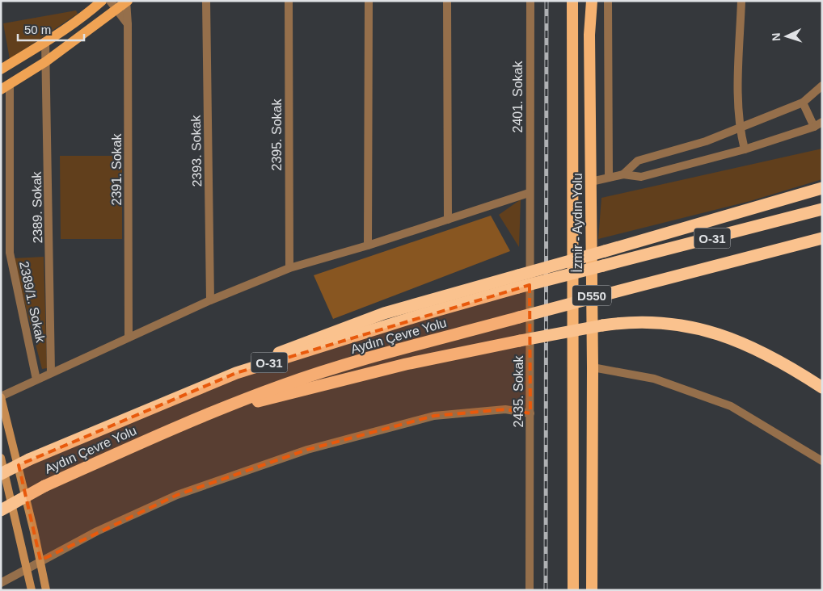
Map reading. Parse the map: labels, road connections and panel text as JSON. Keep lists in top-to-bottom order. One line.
{"streets":{"highway":["İzmir - Aydın Yolu","O-31","D550","Aydın Çevre Yolu"],"street":["2401. Sokak","2395. Sokak","2393. Sokak","2391. Sokak","2389. Sokak","2389/1. Sokak","2435. Sokak"]},"crossings":[["2401. Sokak","2435. Sokak"]],"scale_bar":"50 m","north":"left"}
